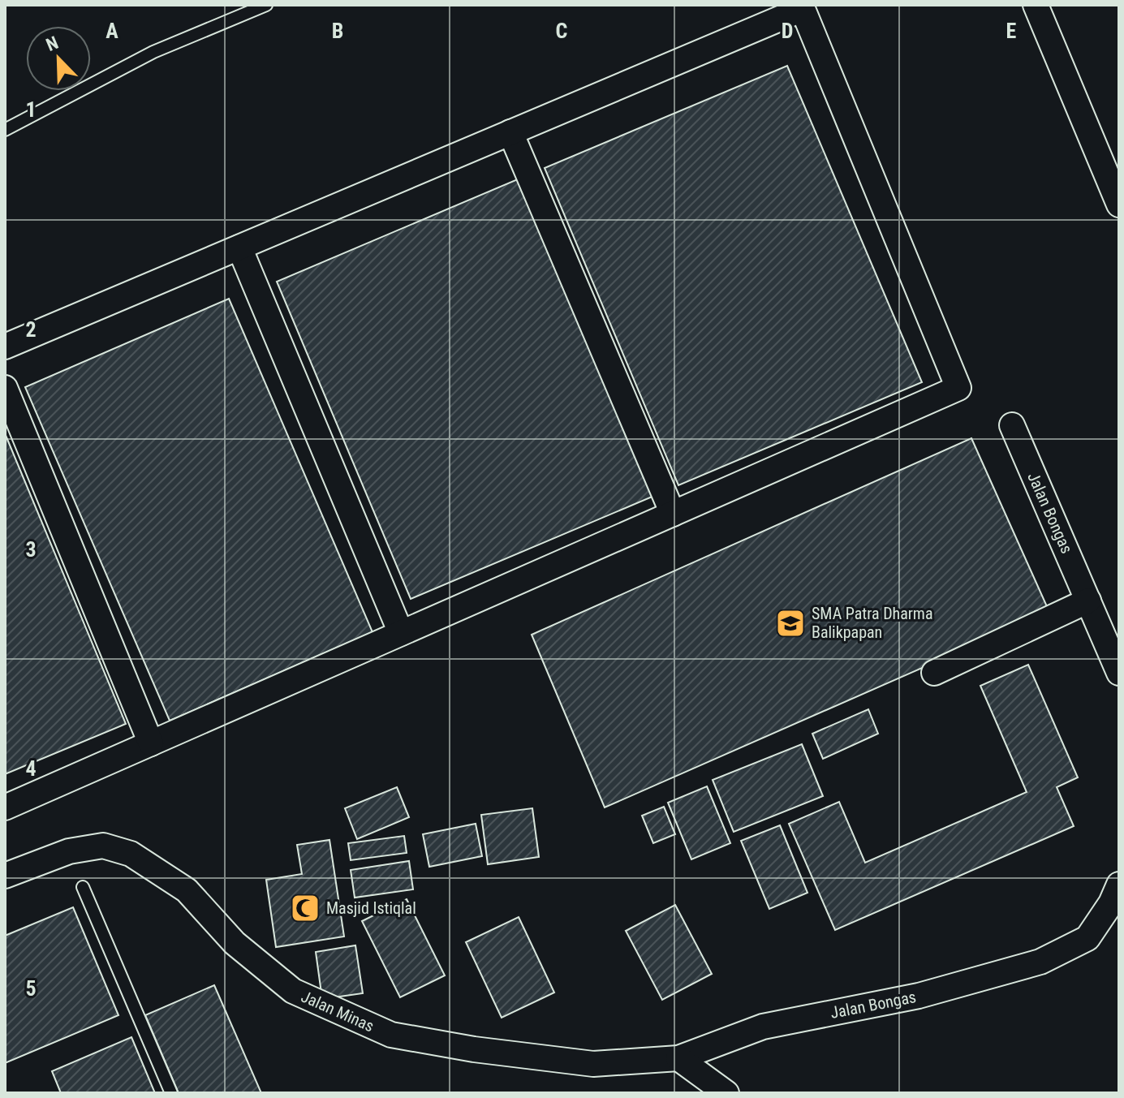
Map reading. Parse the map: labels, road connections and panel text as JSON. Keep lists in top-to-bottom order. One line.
{"streets":{"street":["Jalan Bongas","Jalan Minas"]},"crossings":[["Jalan Bongas","Jalan Minas"]],"places":{"school or university":["SMA Patra Dharma Balikpapan"],"mosque":["Masjid Istiqlal"]},"north":"top left","grid":{"columns":["A","B","C","D","E"],"rows":["1","2","3","4","5"]}}
